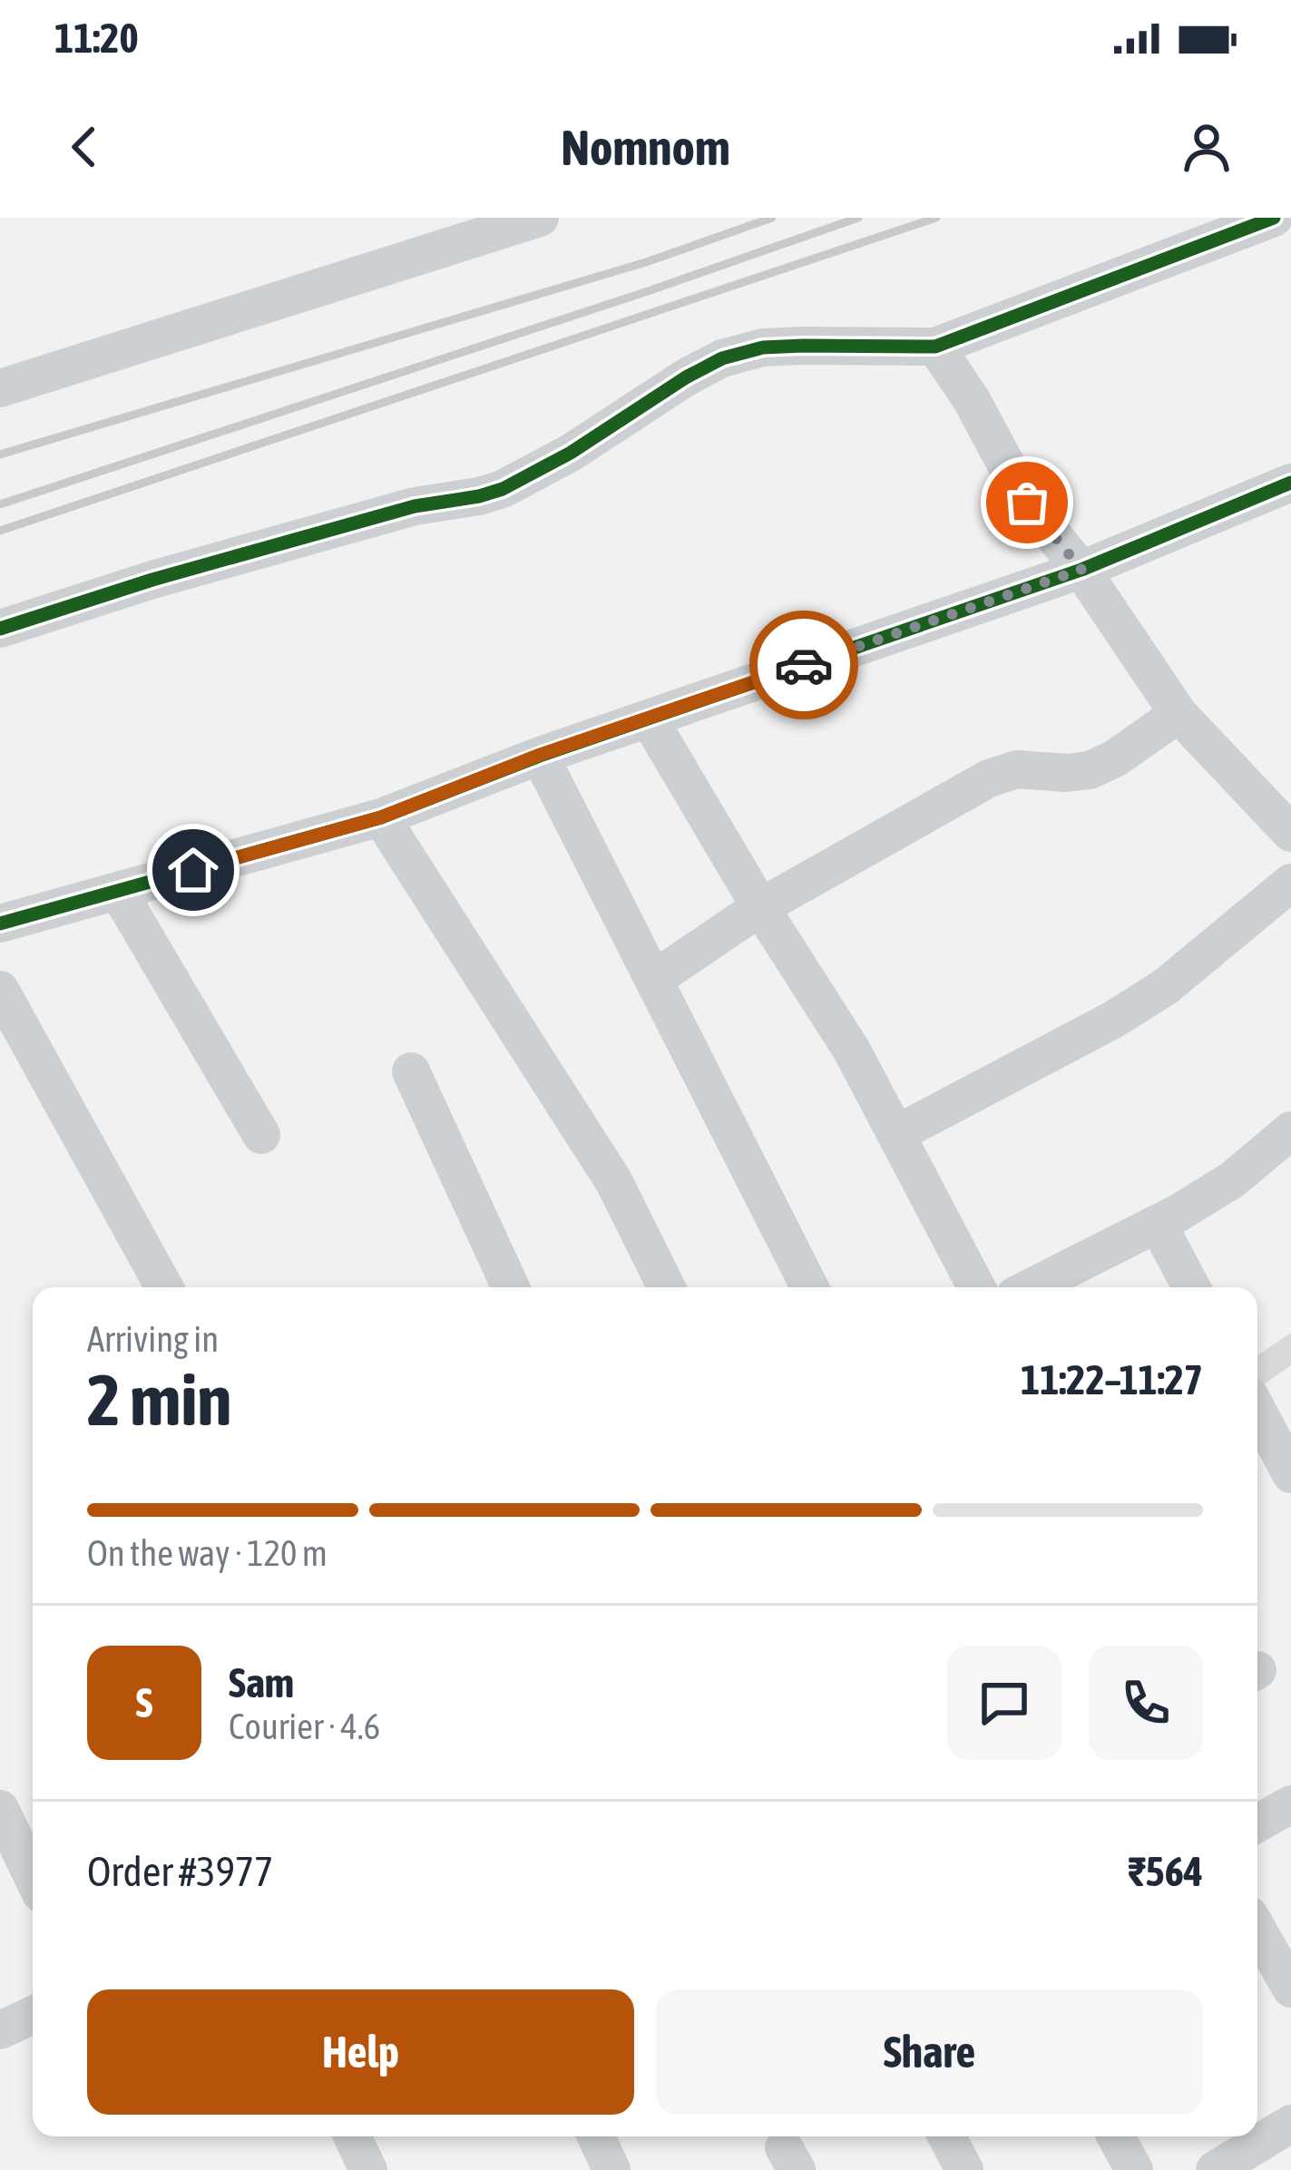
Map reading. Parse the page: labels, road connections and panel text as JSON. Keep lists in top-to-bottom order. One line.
{"page":{"status":"11:20","header":"Nomnom","heading":["2 min","Arriving in","11:22–11:27"],"panel":["Sam","Courier · 4.6","Order #3977","₹564"],"bar":"On the way · 120 m","round":"S","buttons":["Help","Share"]}}
